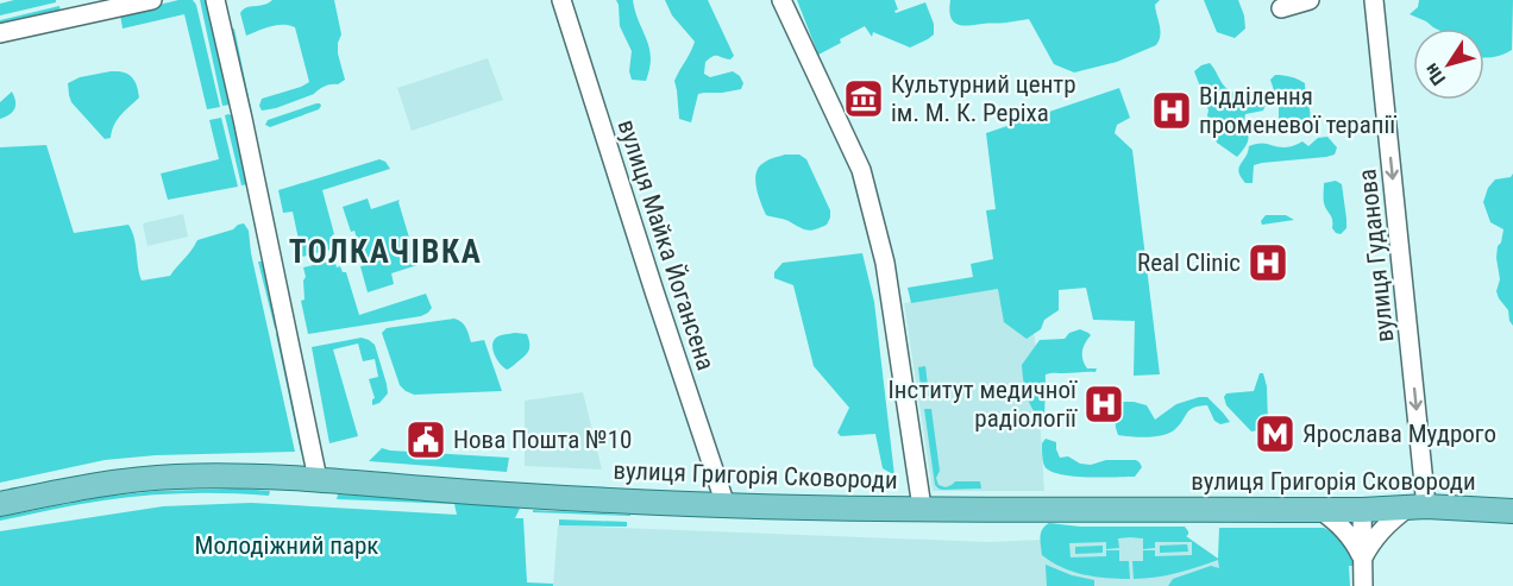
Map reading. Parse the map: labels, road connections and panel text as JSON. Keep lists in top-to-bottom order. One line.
{"streets":{"main road":["вулиця Григорія Сковороди"],"street":["вулиця Майка Йогансена","вулиця Гуданова"]},"crossings":[["вулиця Майка Йогансена","вулиця Григорія Сковороди"],["вулиця Гуданова","вулиця Григорія Сковороди"]],"one_way":["вулиця Гуданова"],"districts":["ТОЛКАЧІВКА"],"parks":["Молодіжний парк"],"places":{"museum":["Культурний центр ім. М. К. Реріха"],"hospital":["Відділення променевої терапії","Real Clinic","Інститут медичної радіології"],"metro station":["Ярослава Мудрого"],"public building":["Нова Пошта №10"]},"north":"bottom left"}
